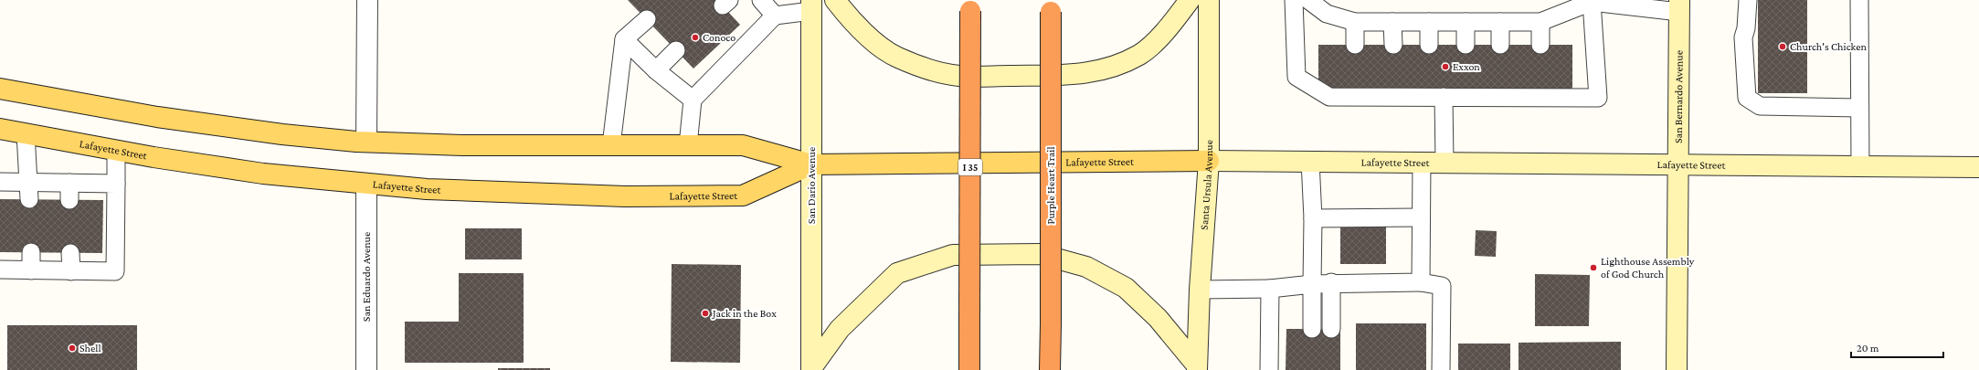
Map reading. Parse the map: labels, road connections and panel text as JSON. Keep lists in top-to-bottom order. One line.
{"streets":{"highway":["I 35","Purple Heart Trail"],"main road":["San Bernardo Avenue","Lafayette Street","San Dario Avenue","Santa Ursula Avenue"],"street":["San Eduardo Avenue"]},"crossings":[["San Bernardo Avenue","Lafayette Street"],["Lafayette Street","San Dario Avenue"],["Lafayette Street","Santa Ursula Avenue"],["Lafayette Street","San Eduardo Avenue"]],"places":["Conoco","Church's Chicken","Exxon","Lighthouse Assembly of God Church","Jack in the Box","Shell"],"scale_bar":"20 m"}
